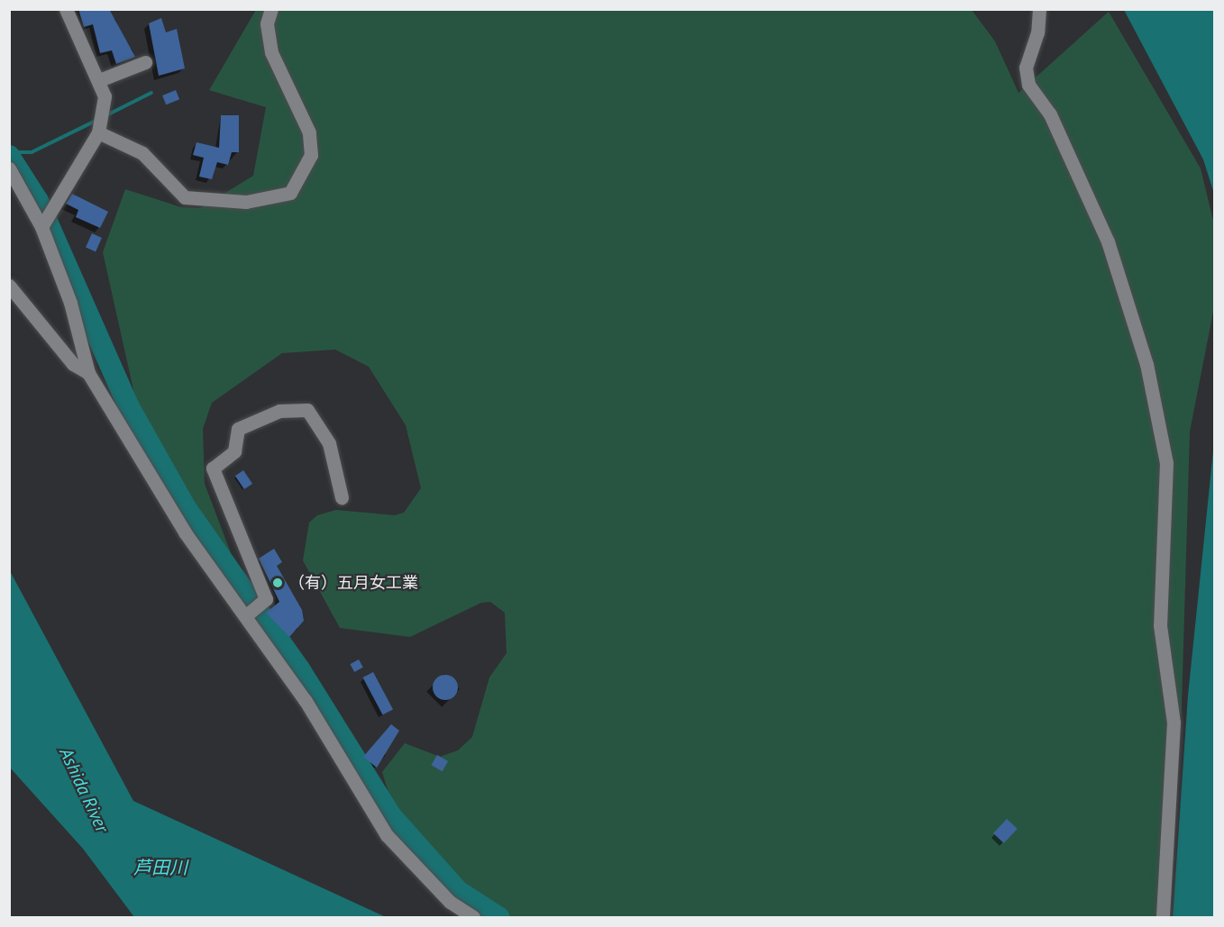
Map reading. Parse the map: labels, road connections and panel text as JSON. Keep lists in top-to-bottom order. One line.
{"water":["Ashida River","芦田川"],"places":["（有）五月女工業"]}
